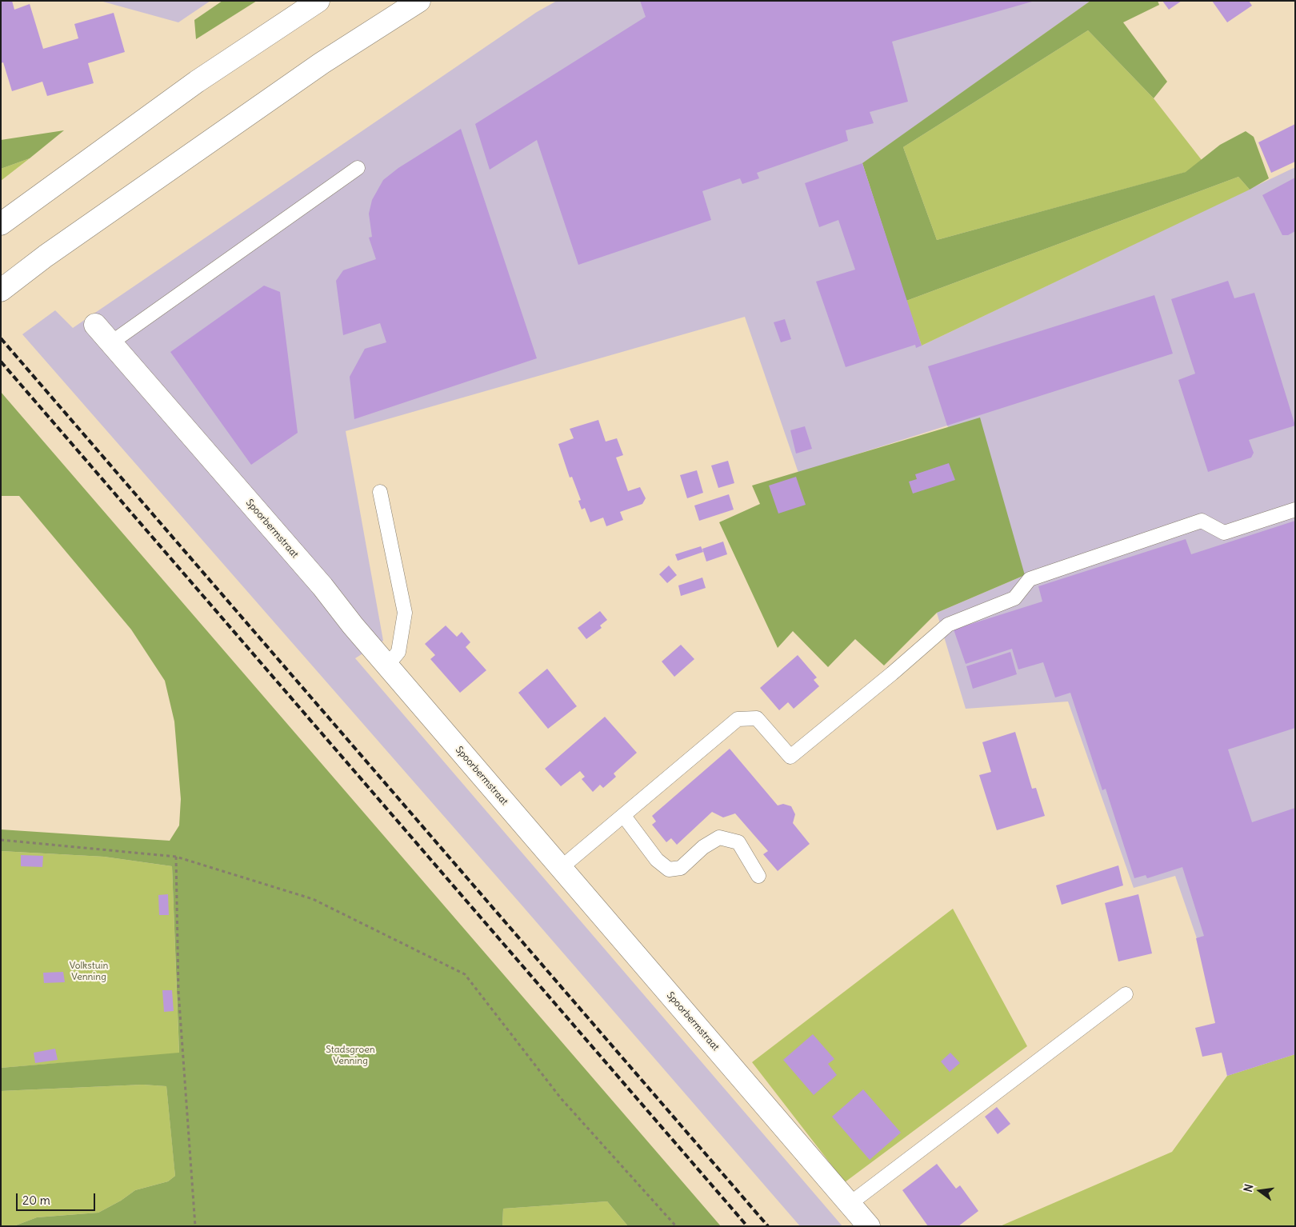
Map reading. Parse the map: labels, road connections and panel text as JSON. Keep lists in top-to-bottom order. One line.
{"streets":{"main road":["Spoorbermstraat"]},"parks":["Volkstuin Venning","Stadsgroen Venning"],"scale_bar":"20 m","north":"left"}
